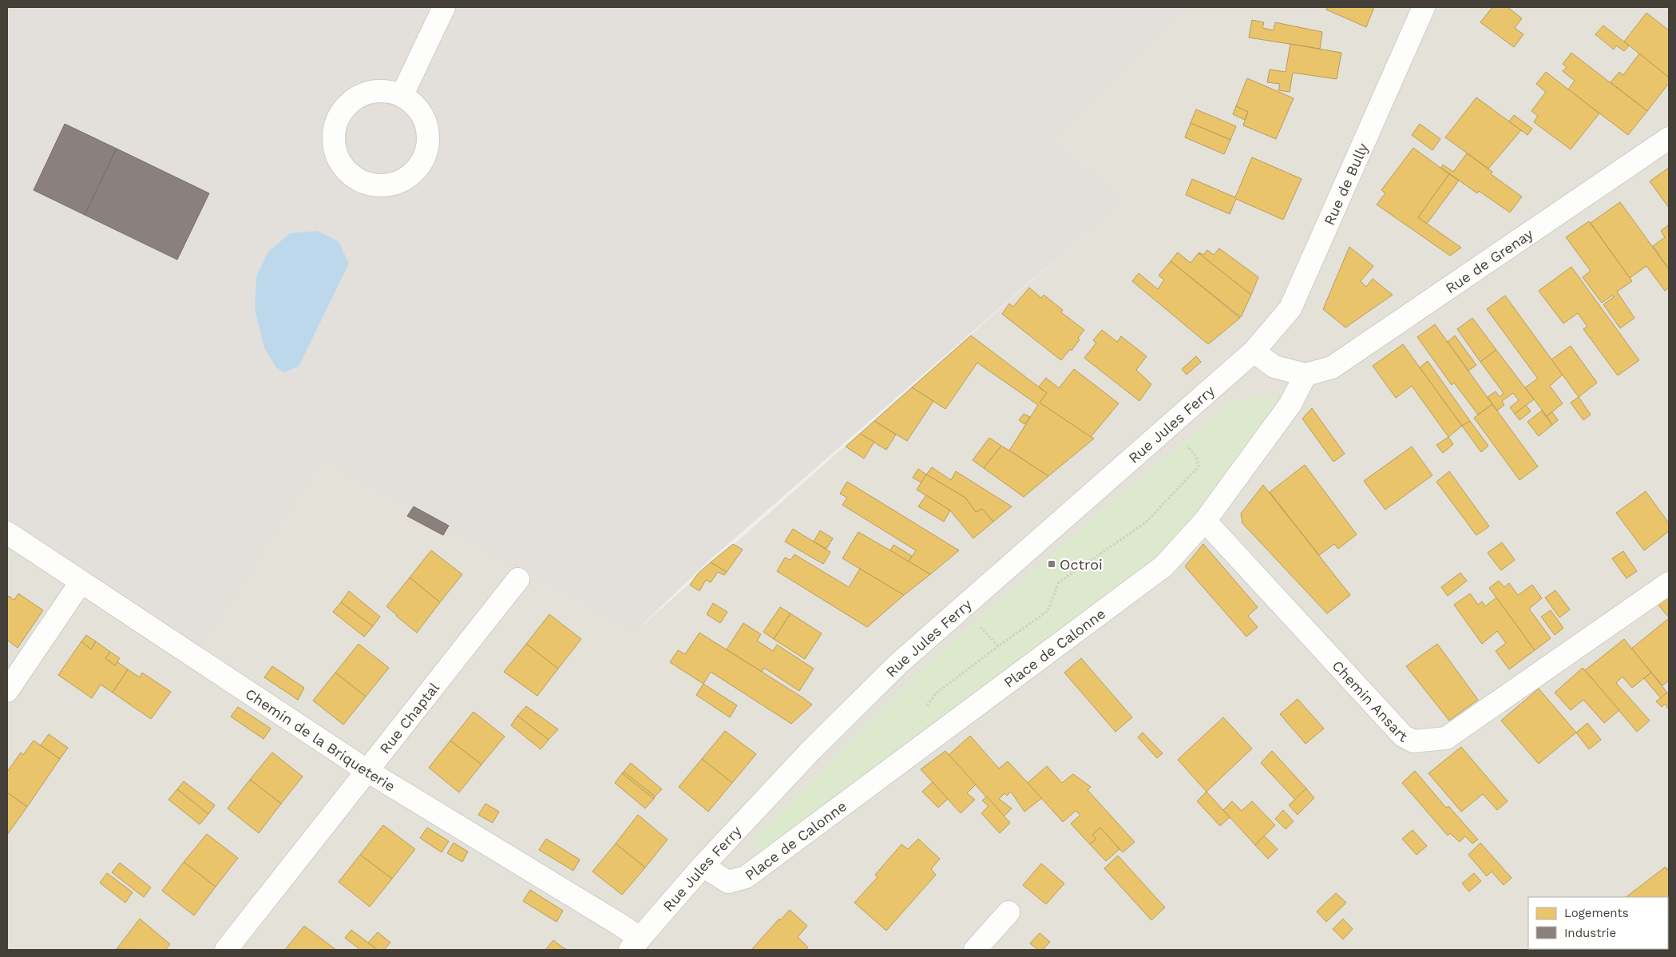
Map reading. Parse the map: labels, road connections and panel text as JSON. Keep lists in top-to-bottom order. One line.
{"streets":{"street":["Rue de Bully","Rue de Grenay","Rue Jules Ferry","Place de Calonne","Chemin Ansart","Rue Chaptal","Chemin de la Briqueterie"]},"crossings":[["Rue de Bully","Rue Jules Ferry"],["Rue de Grenay","Place de Calonne"],["Rue Jules Ferry","Place de Calonne"],["Rue Jules Ferry","Chemin de la Briqueterie"],["Place de Calonne","Chemin Ansart"],["Rue Chaptal","Chemin de la Briqueterie"]],"places":{"transit":["Octroi"]},"legend":["Logements","Industrie"]}
